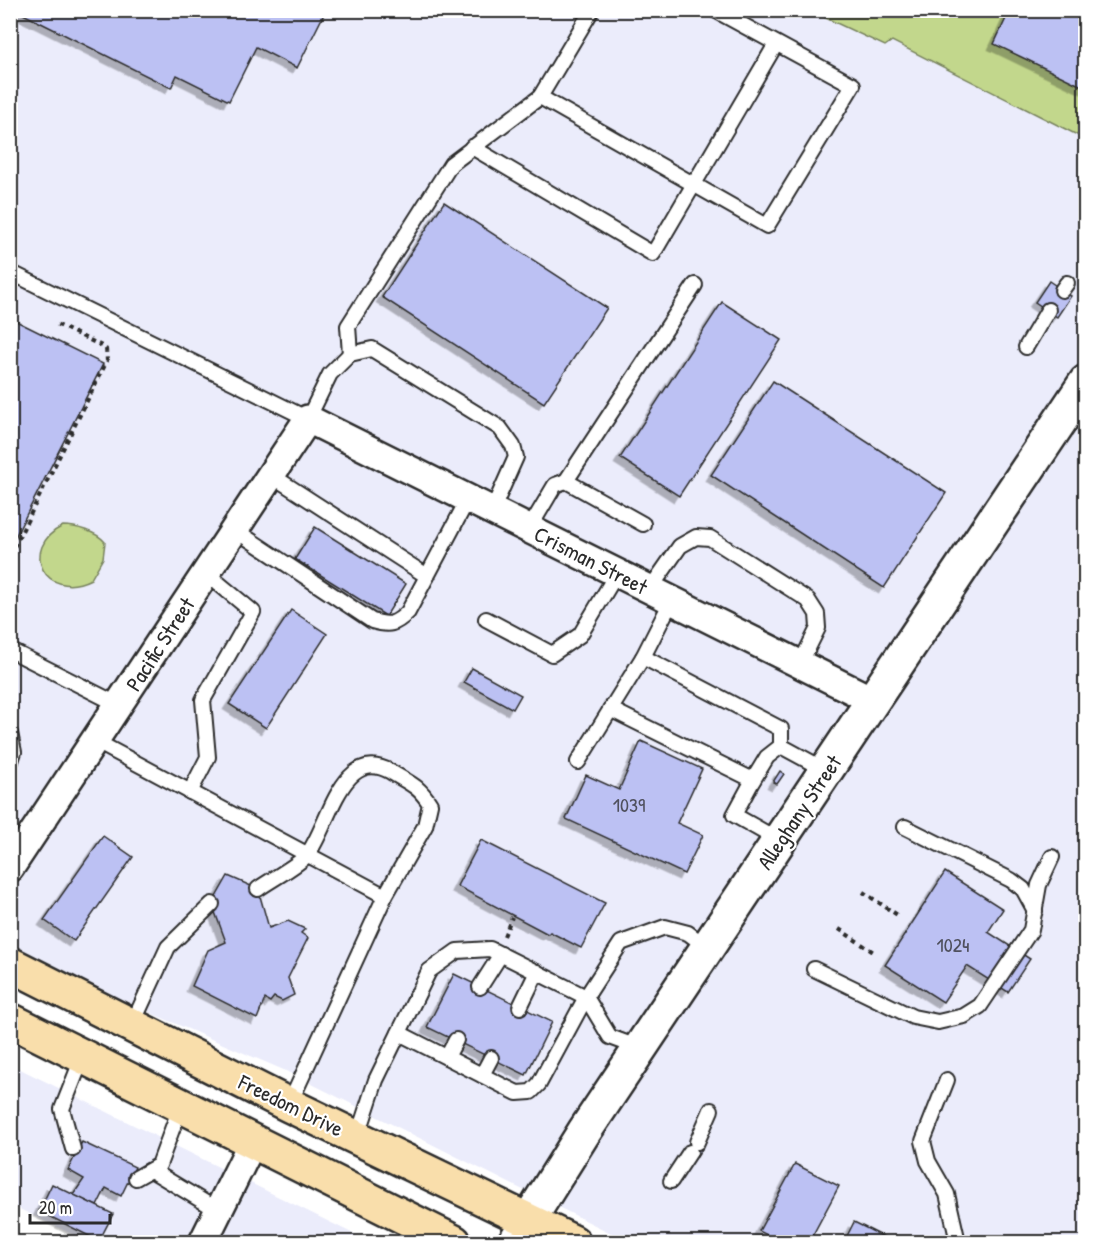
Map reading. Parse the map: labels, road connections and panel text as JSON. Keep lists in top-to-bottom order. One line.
{"streets":{"main road":["Freedom Drive"],"street":["Crisman Street","Pacific Street","Alleghany Street"]},"crossings":[["Crisman Street","Pacific Street"],["Crisman Street","Alleghany Street"],["Alleghany Street","Freedom Drive"]],"house_numbers":["1039","1024"],"scale_bar":"20 m"}
